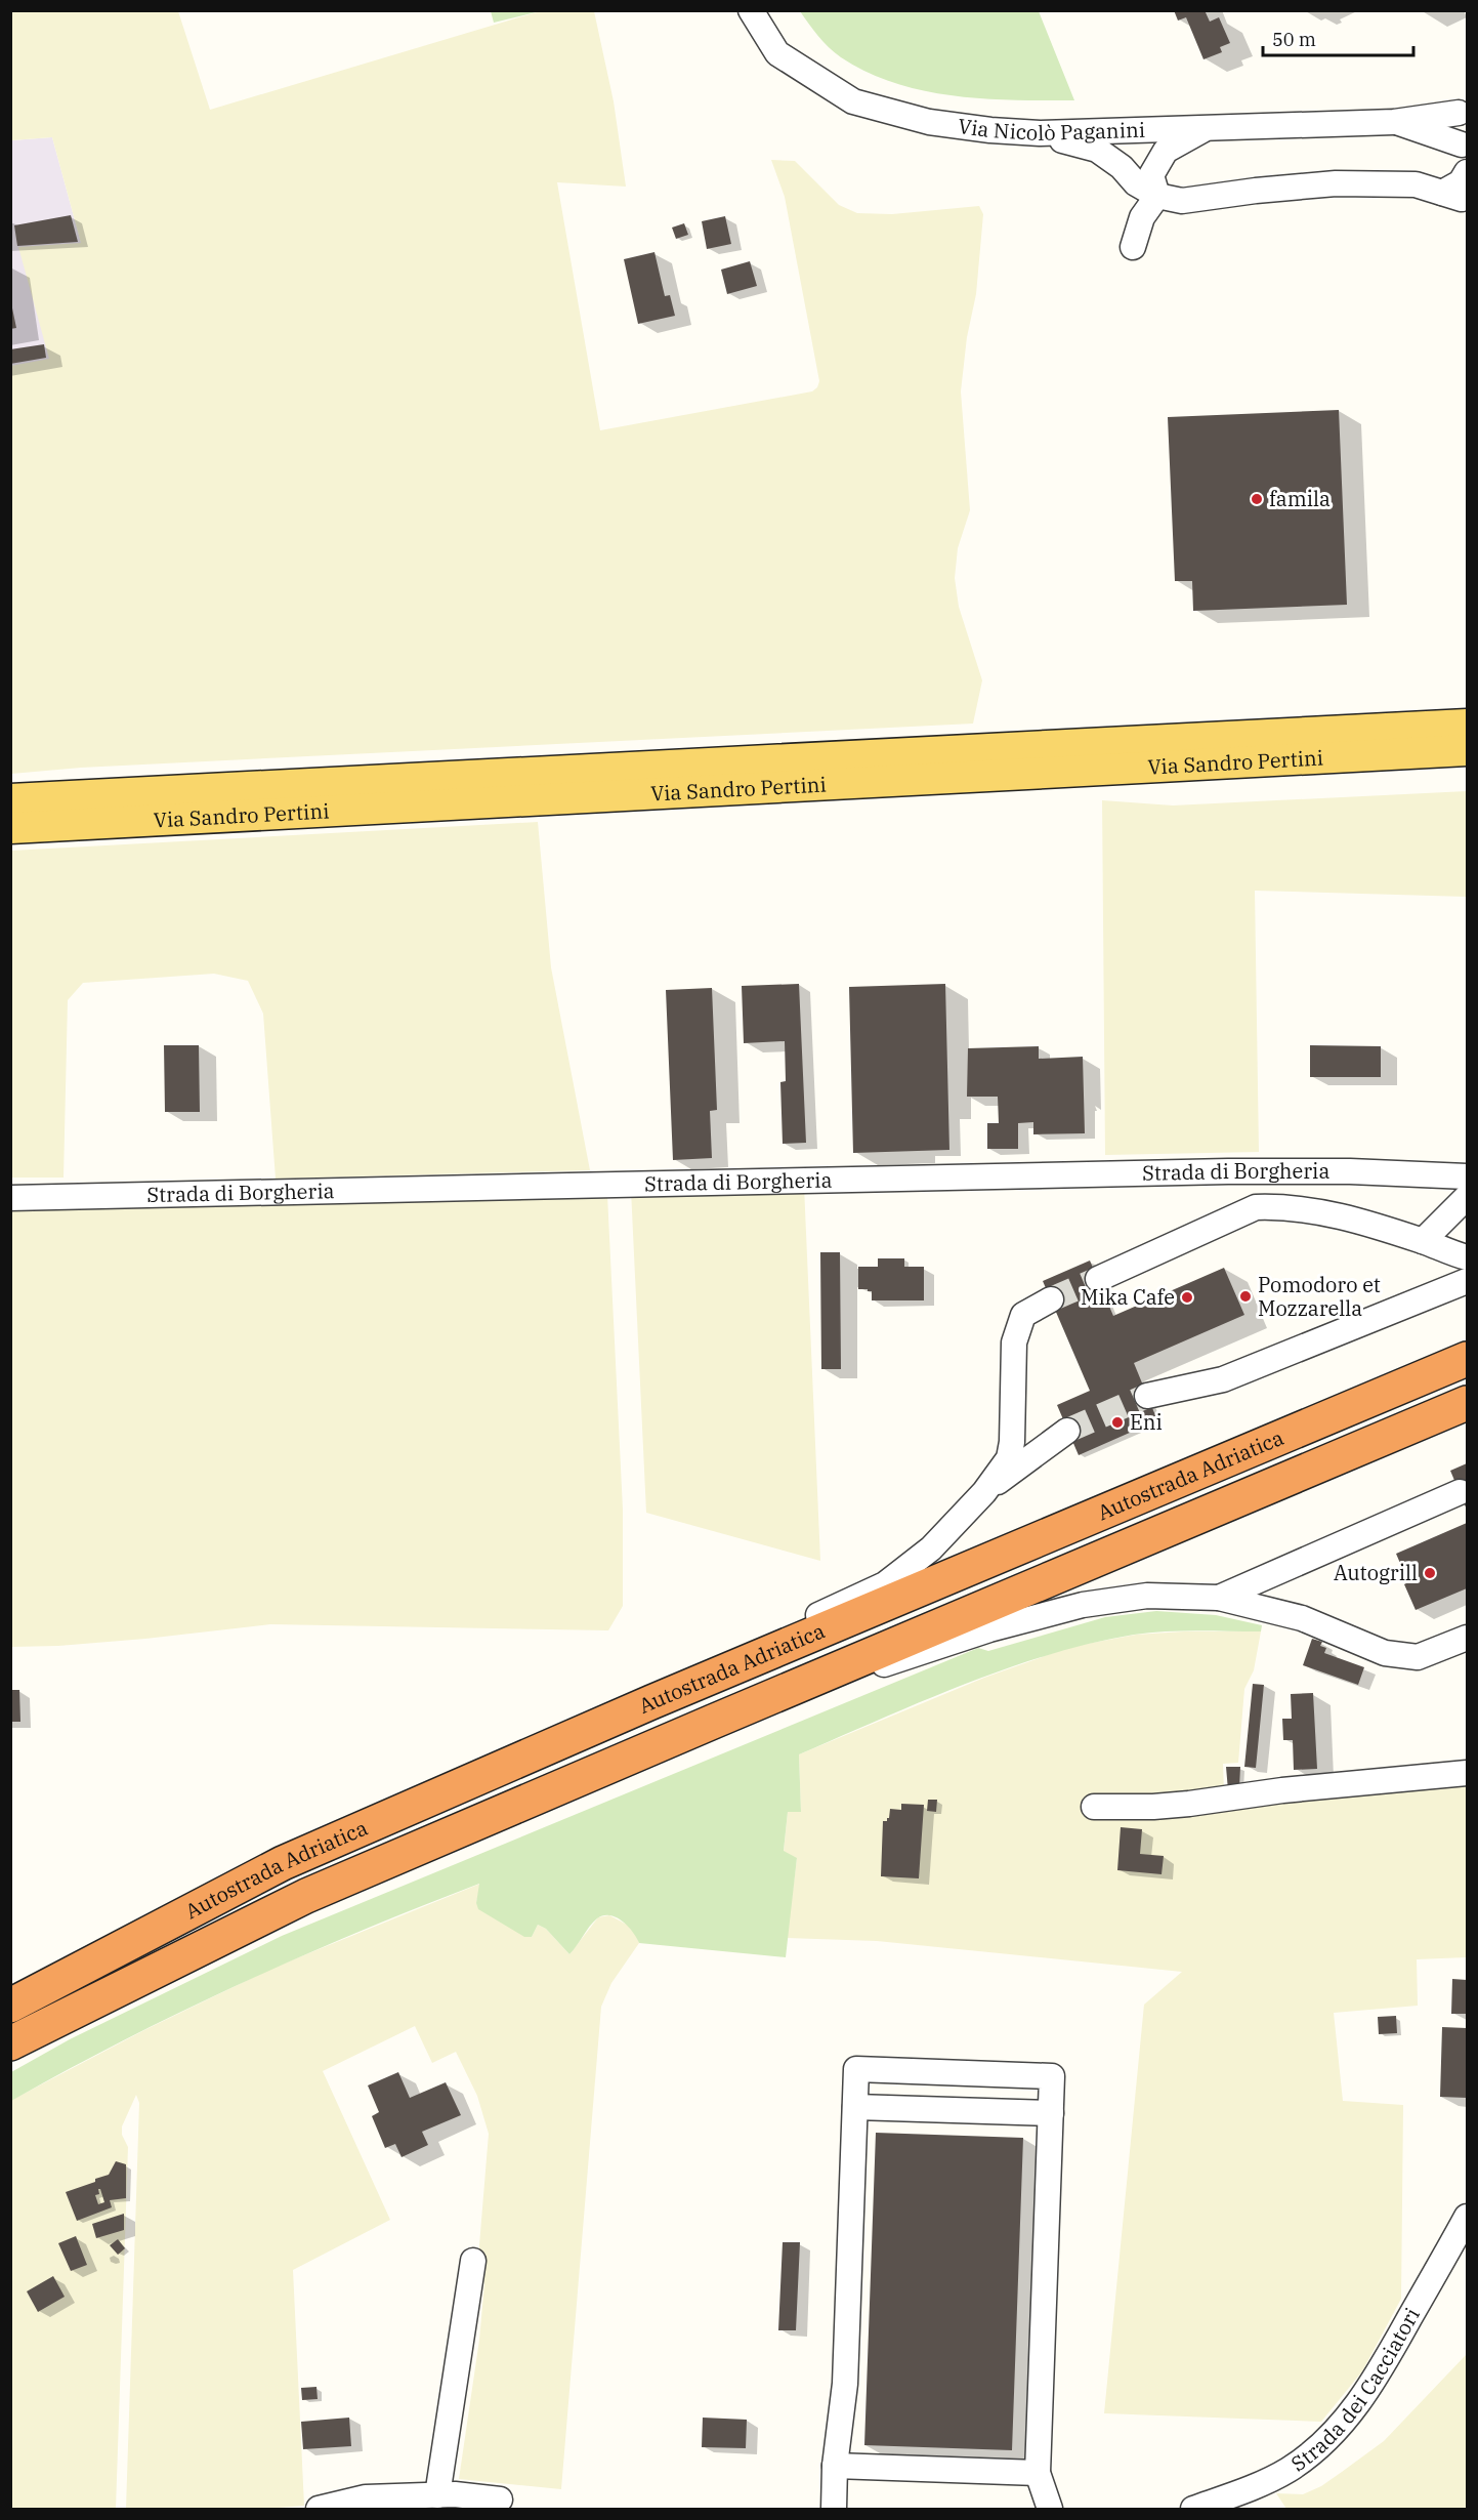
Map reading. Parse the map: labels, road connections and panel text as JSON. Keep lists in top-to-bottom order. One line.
{"streets":{"highway":["Autostrada Adriatica"],"main road":["Via Sandro Pertini"],"street":["Via Nicolò Paganini","Strada di Borgheria","Strada dei Cacciatori"]},"places":["famila","Pomodoro et Mozzarella","Mika Cafe","Eni","Autogrill"],"scale_bar":"50 m"}
